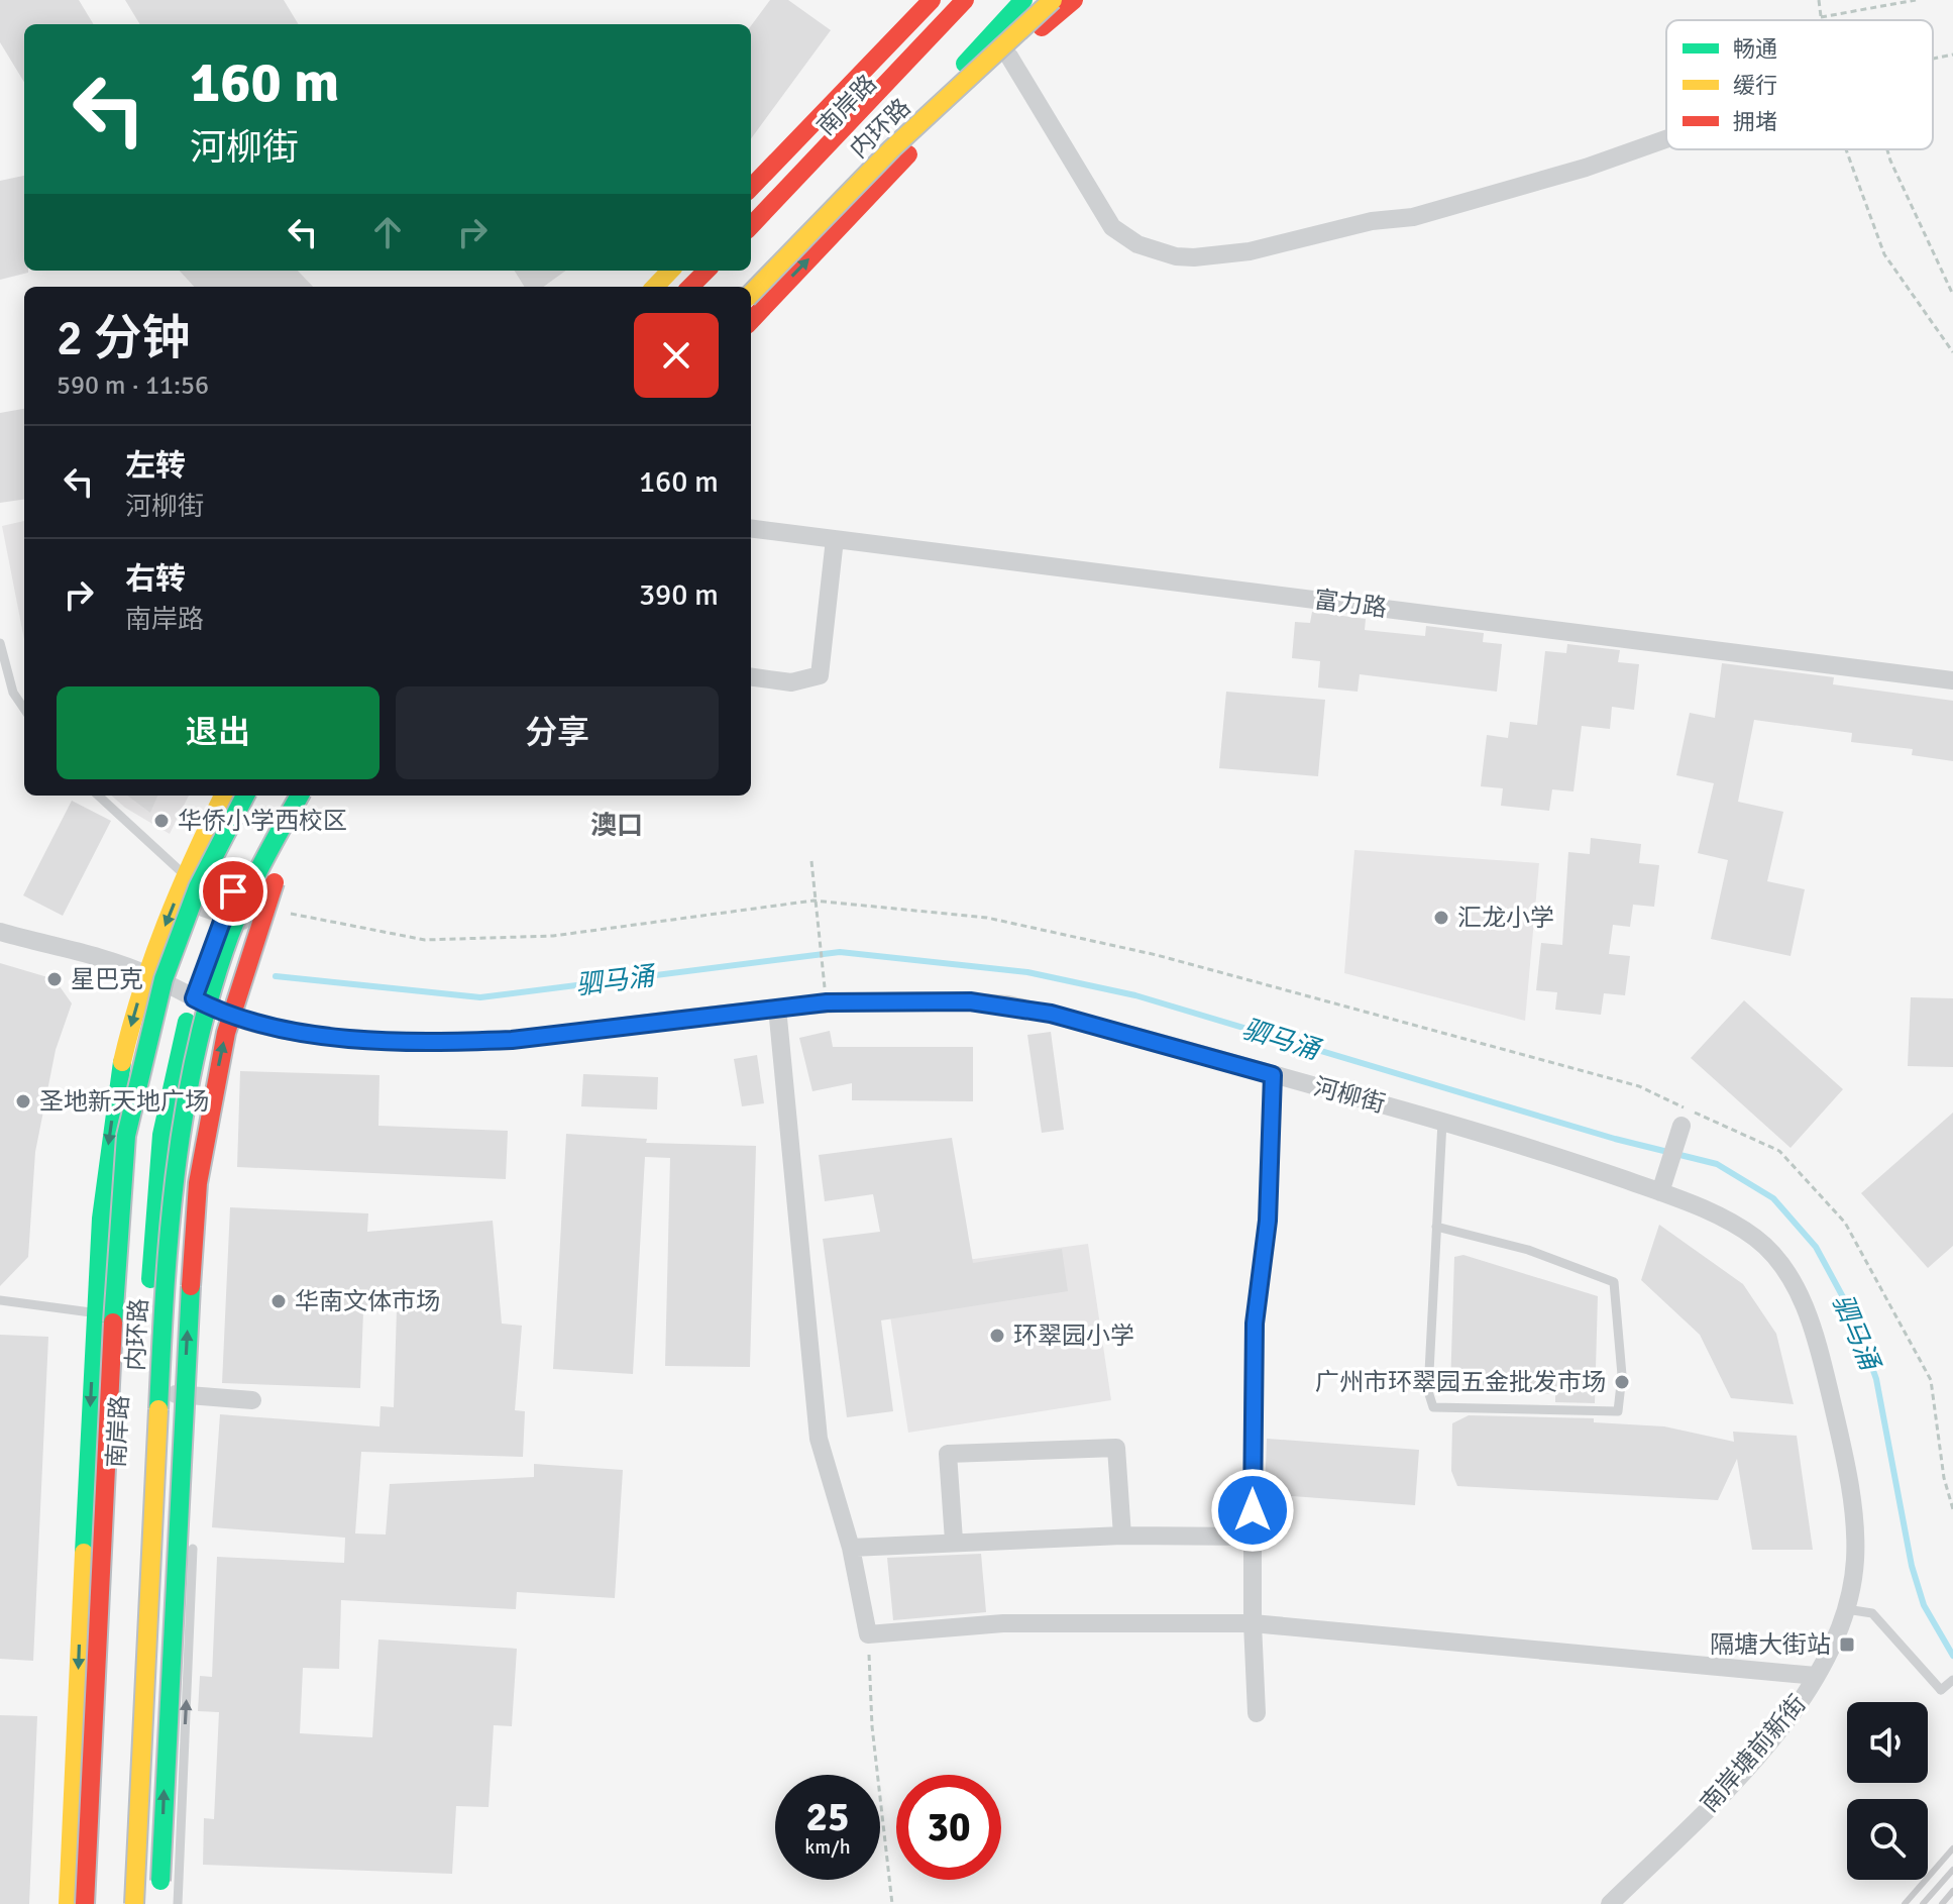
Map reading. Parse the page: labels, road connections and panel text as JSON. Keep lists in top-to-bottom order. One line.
{"streets":{"main road":["南岸路","内环路"],"street":["富力路","河柳街","南岸塘前新街"]},"crossings":[["南岸路","河柳街"],["河柳街","南岸塘前新街"]],"districts":["澳口"],"water":["驷马涌"],"places":{"other":["华侨小学西校区","汇龙小学","星巴克","圣地新天地广场","华南文体市场","环翠园小学","广州市环翠园五金批发市场"],"transit":["隔塘大街站"]},"legend":["畅通","缓行","拥堵"],"page":{"turn":["160 m","河柳街"],"heading":["2 分钟","590 m · 11:56"],"list":[{"name":"左转","note":"河柳街","value":"160 m"},{"name":"右转","note":"南岸路","value":"390 m"}],"buttons":["退出","分享"],"speed":"25 km/h","limit":"30"}}
